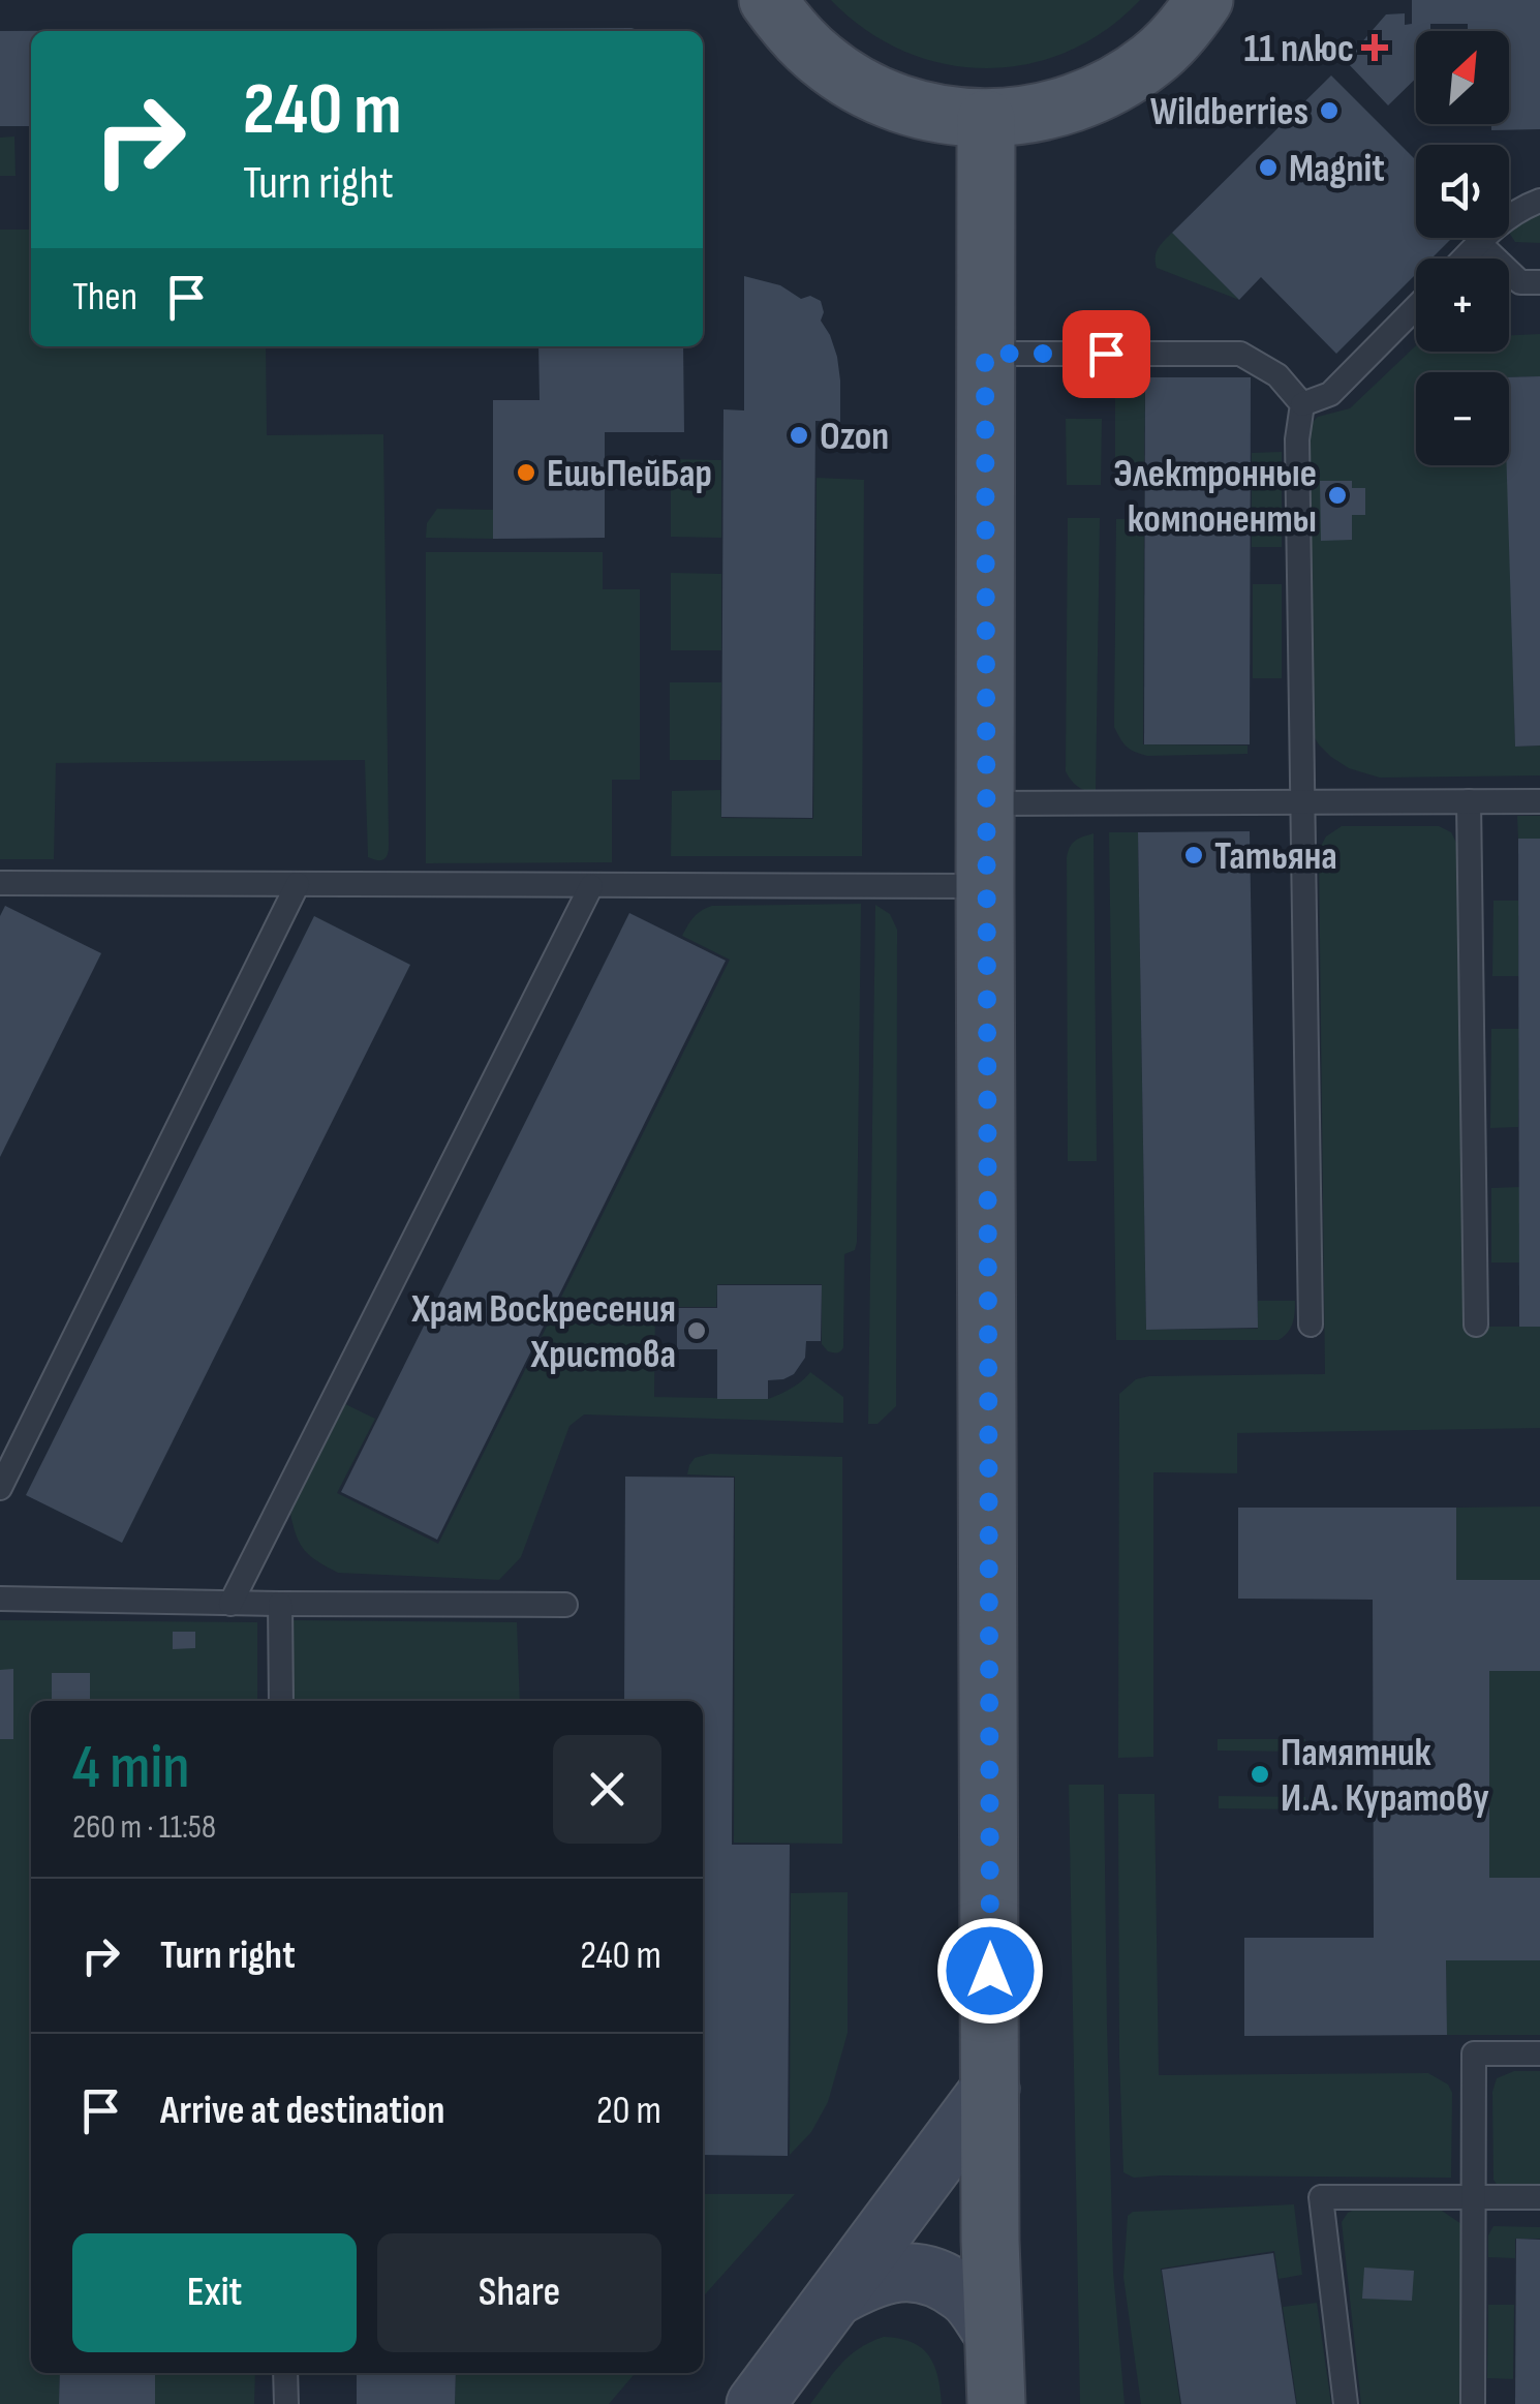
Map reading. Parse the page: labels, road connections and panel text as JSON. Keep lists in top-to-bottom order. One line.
{"places":{"health":["11 плюс"],"other":["Wildberries","Magnit","Ozon","ЕшьПейБар","Электронные компоненты","Татьяна","Храм Воскресения Христова","Памятник И.А. Куратову"]},"north":"top right","page":{"map_buttons":["+","−"],"turn":["240 m","Turn right"],"then":"Then","heading":["4 min","260 m · 11:58"],"list":[{"name":"Turn right","value":"240 m"},{"name":"Arrive at destination","value":"20 m"}],"buttons":["Exit","Share"]}}
